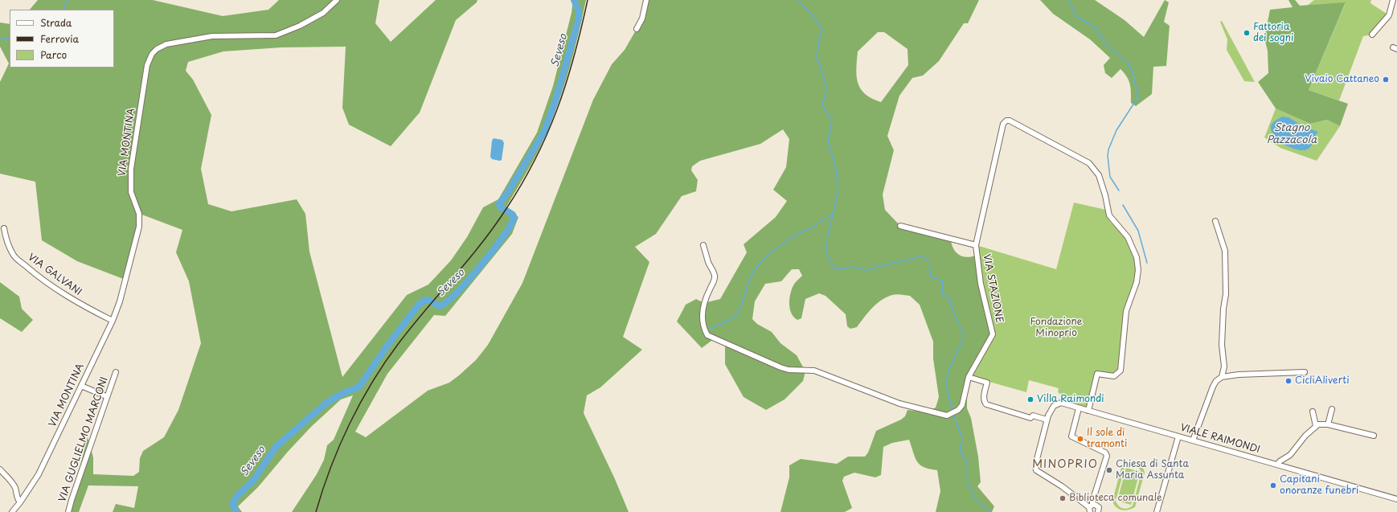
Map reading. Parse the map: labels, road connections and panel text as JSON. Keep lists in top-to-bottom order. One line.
{"streets":{"street":["VIA MONTINA","VIA GALVANI","VIA STAZIONE","VIALE RAIMONDI","VIA GUGLIELMO MARCONI"]},"crossings":[["VIA MONTINA","VIA GALVANI"]],"districts":["MINOPRIO"],"water":["Seveso","Stagno Pazzacola"],"parks":["Fondazione Minoprio"],"places":["Fattoria dei sogni","Vivaio Cattaneo","CicliAliverti","Villa Raimondi","Il sole di tramonti","Chiesa di Santa Maria Assunta","Capitani onoranze funebri","Biblioteca comunale"],"legend":["Strada","Ferrovia","Parco"]}
